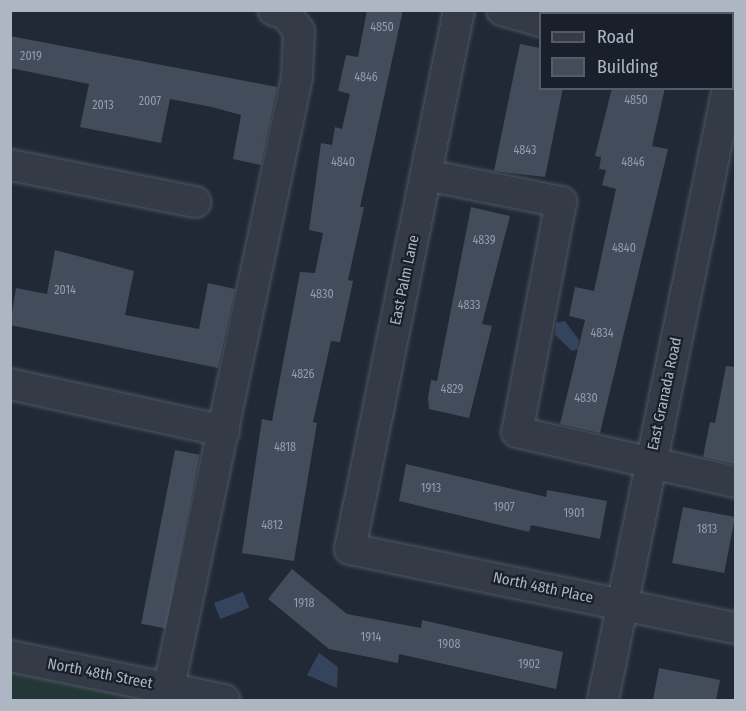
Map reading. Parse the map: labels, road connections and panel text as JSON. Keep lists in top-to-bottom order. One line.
{"streets":{"street":["East Palm Lane","East Granada Road","North 48th Place","North 48th Street"]},"crossings":[["East Palm Lane","North 48th Place"],["East Granada Road","North 48th Place"]],"house_numbers":["4850","2019","4846","4850","2007","2013","4843","4840","4846","4839","4840","2014","4830","4833","4834","4826","4829","4830","4818","1913","1907","1901","4812","1813","1918","1914","1908","1902"],"legend":["Road","Building"]}
